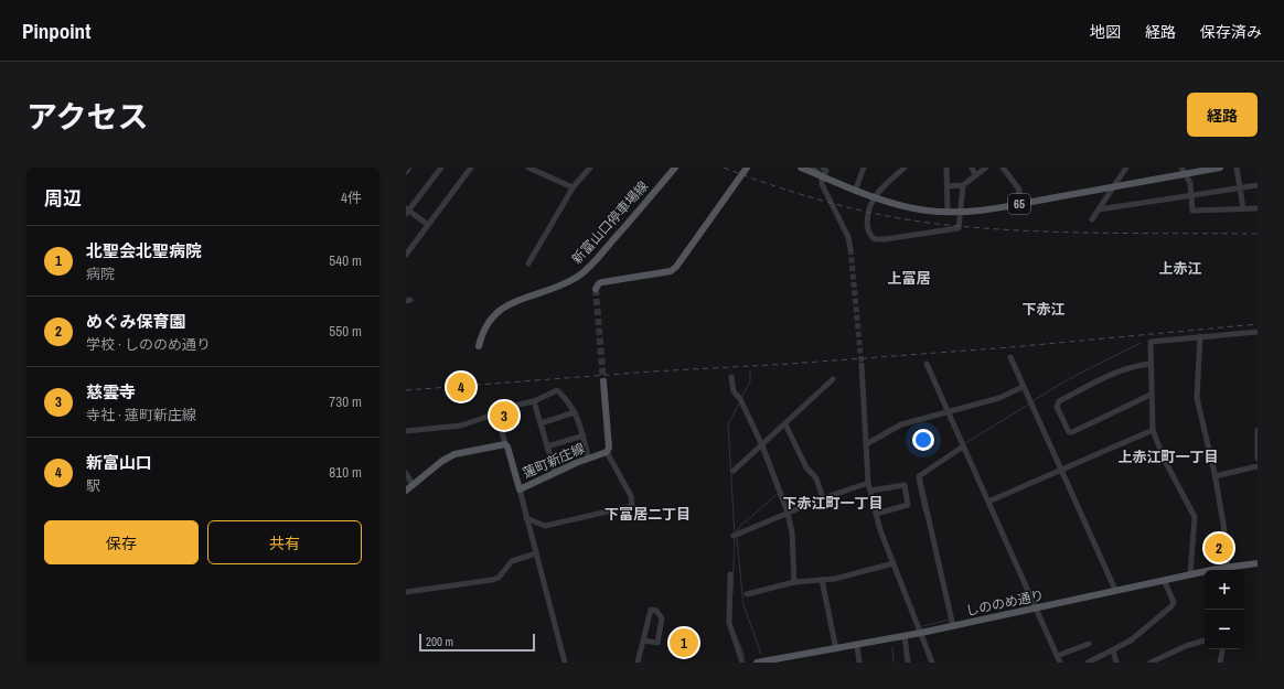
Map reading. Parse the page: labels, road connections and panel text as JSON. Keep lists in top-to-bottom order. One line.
{"streets":{"main road":["65","新富山口停車場線","蓮町新庄線","しののめ通り"]},"districts":["上赤江","上冨居","下赤江","上赤江町一丁目","下赤江町一丁目","下冨居二丁目"],"scale_bar":"200 m","page":{"header":"Pinpoint","nav":["地図","経路","保存済み"],"title":"アクセス","buttons":["経路",["保存","共有"]],"heading":["周辺","4件"],"list":[{"mark":"1","name":"北聖会北聖病院","note":"病院","value":"540 m"},{"mark":"2","name":"めぐみ保育園","note":"学校 · しののめ通り","value":"550 m"},{"mark":"3","name":"慈雲寺","note":"寺社 · 蓮町新庄線","value":"730 m"},{"mark":"4","name":"新富山口","note":"駅","value":"810 m"}],"pins":["4","3","2","1"],"map_buttons":["+","−"],"scale":"200 m"}}
